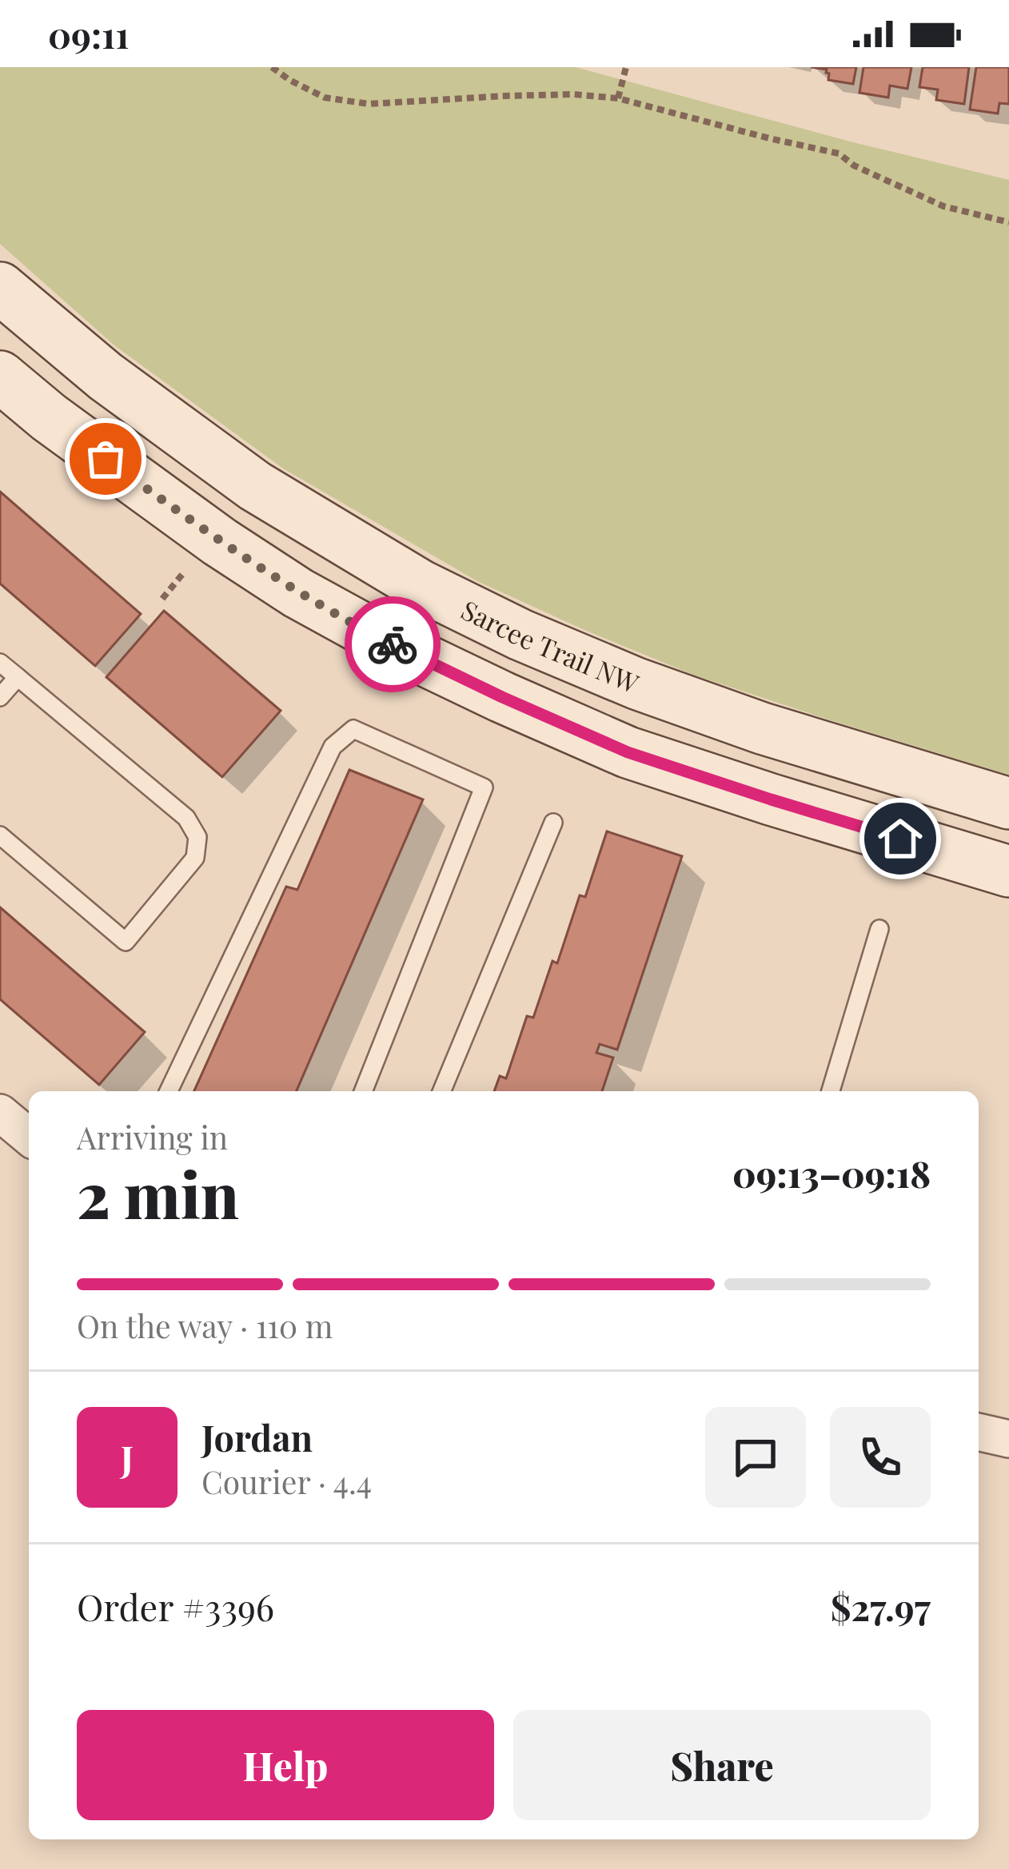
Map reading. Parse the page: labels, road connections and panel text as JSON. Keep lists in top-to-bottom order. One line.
{"streets":{"main road":["Sarcee Trail NW"]},"page":{"status":"09:11","heading":["2 min","Arriving in","09:13–09:18"],"panel":["Jordan","Courier · 4.4","Order #3396","$27.97"],"bar":"On the way · 110 m","round":"J","buttons":["Help","Share"]}}
